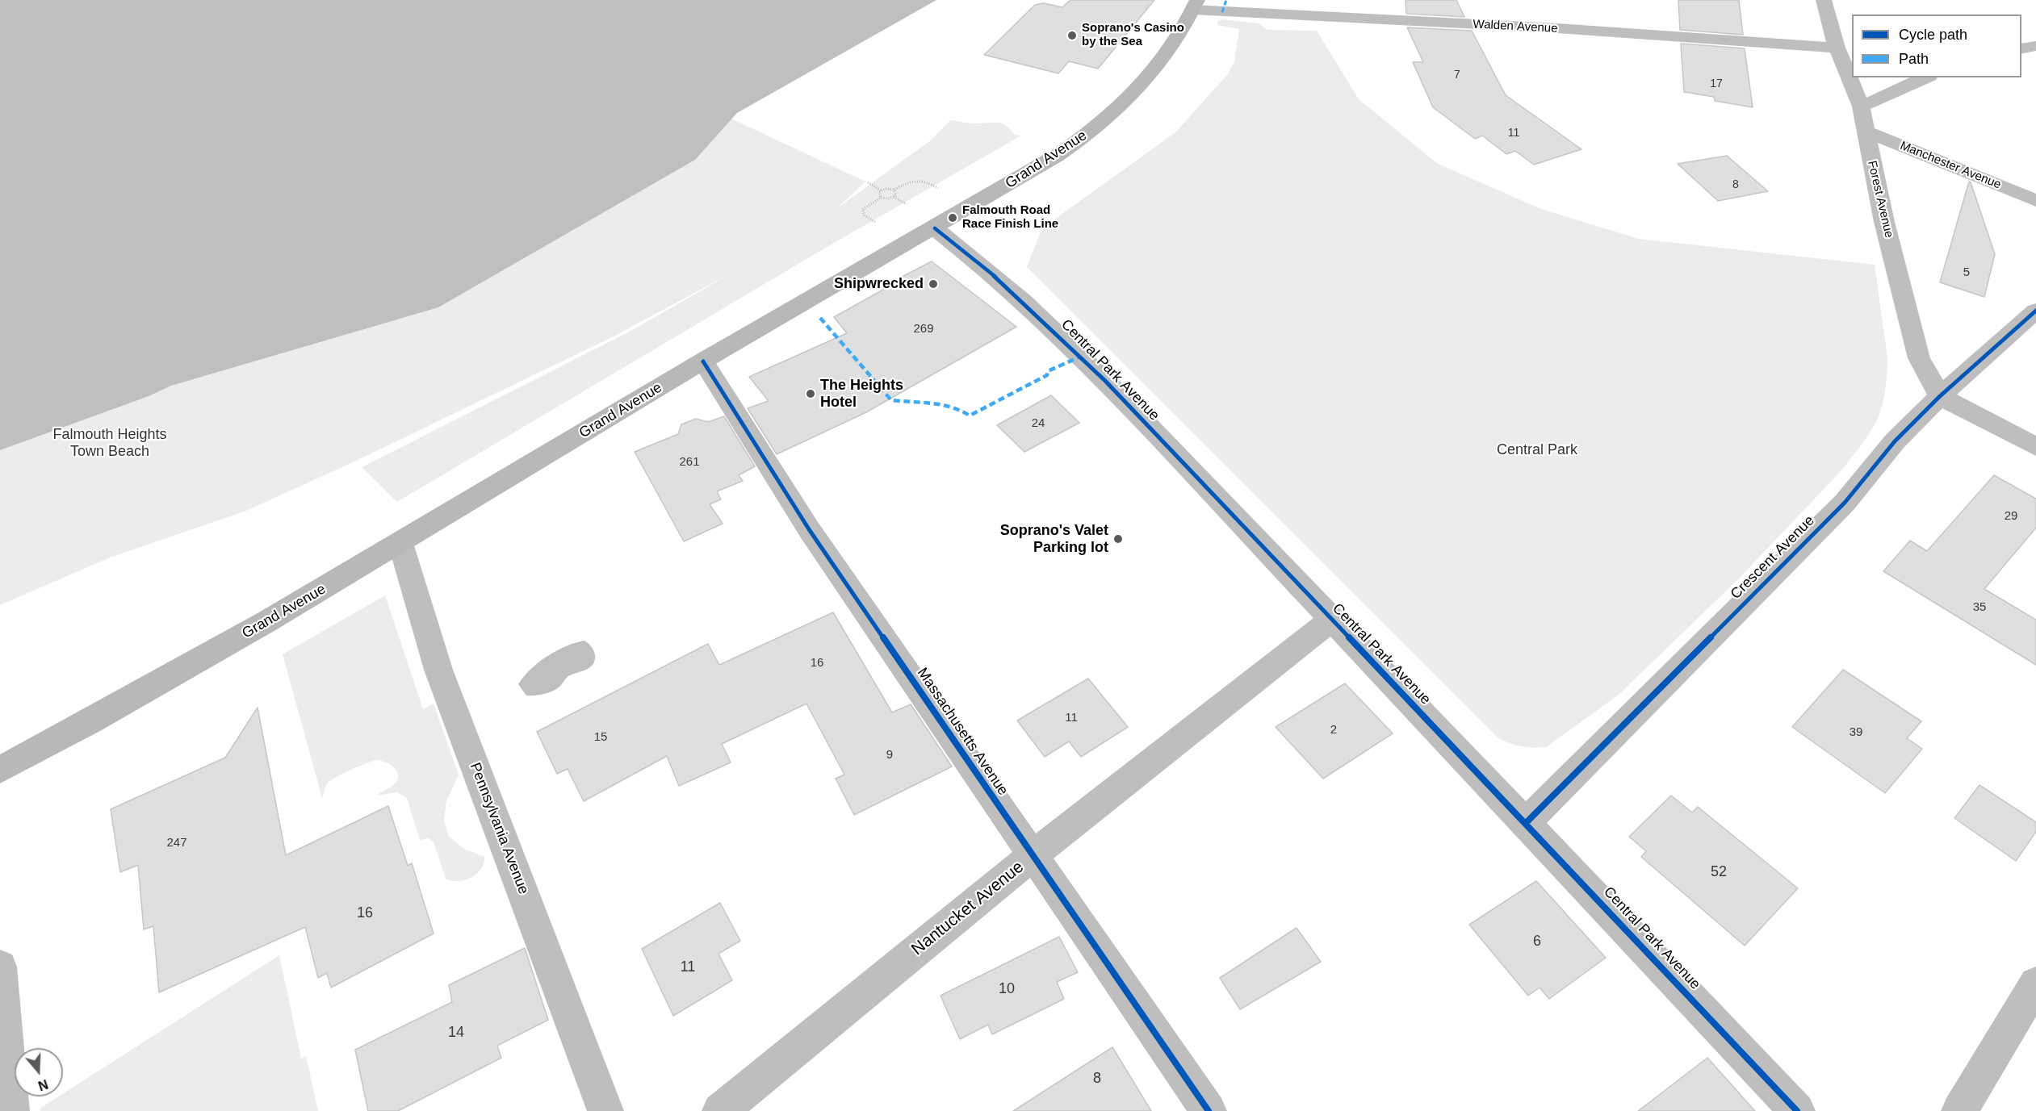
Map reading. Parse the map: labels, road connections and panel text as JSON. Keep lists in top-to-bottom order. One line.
{"streets":{"main road":["Grand Avenue"],"street":["Walden Avenue","Manchester Avenue","Forest Avenue","Central Park Avenue","Crescent Avenue","Massachusetts Avenue","Pennsylvania Avenue","Nantucket Avenue"]},"crossings":[["Walden Avenue","Grand Avenue"],["Walden Avenue","Forest Avenue"],["Grand Avenue","Central Park Avenue"],["Grand Avenue","Massachusetts Avenue"],["Grand Avenue","Pennsylvania Avenue"],["Manchester Avenue","Forest Avenue"],["Forest Avenue","Crescent Avenue"],["Central Park Avenue","Crescent Avenue"],["Central Park Avenue","Nantucket Avenue"],["Massachusetts Avenue","Nantucket Avenue"]],"parks":["Falmouth Heights Town Beach","Central Park"],"places":["Soprano's Casino by the Sea","Falmouth Road Race Finish Line","Shipwrecked","The Heights Hotel","Soprano's Valet Parking lot"],"house_numbers":["7","17","11","8","5","269","24","261","29","35","16","11","2","39","15","9","247","52","16","6","11","10","14","8"],"legend":["Cycle path","Path"],"north":"bottom"}
